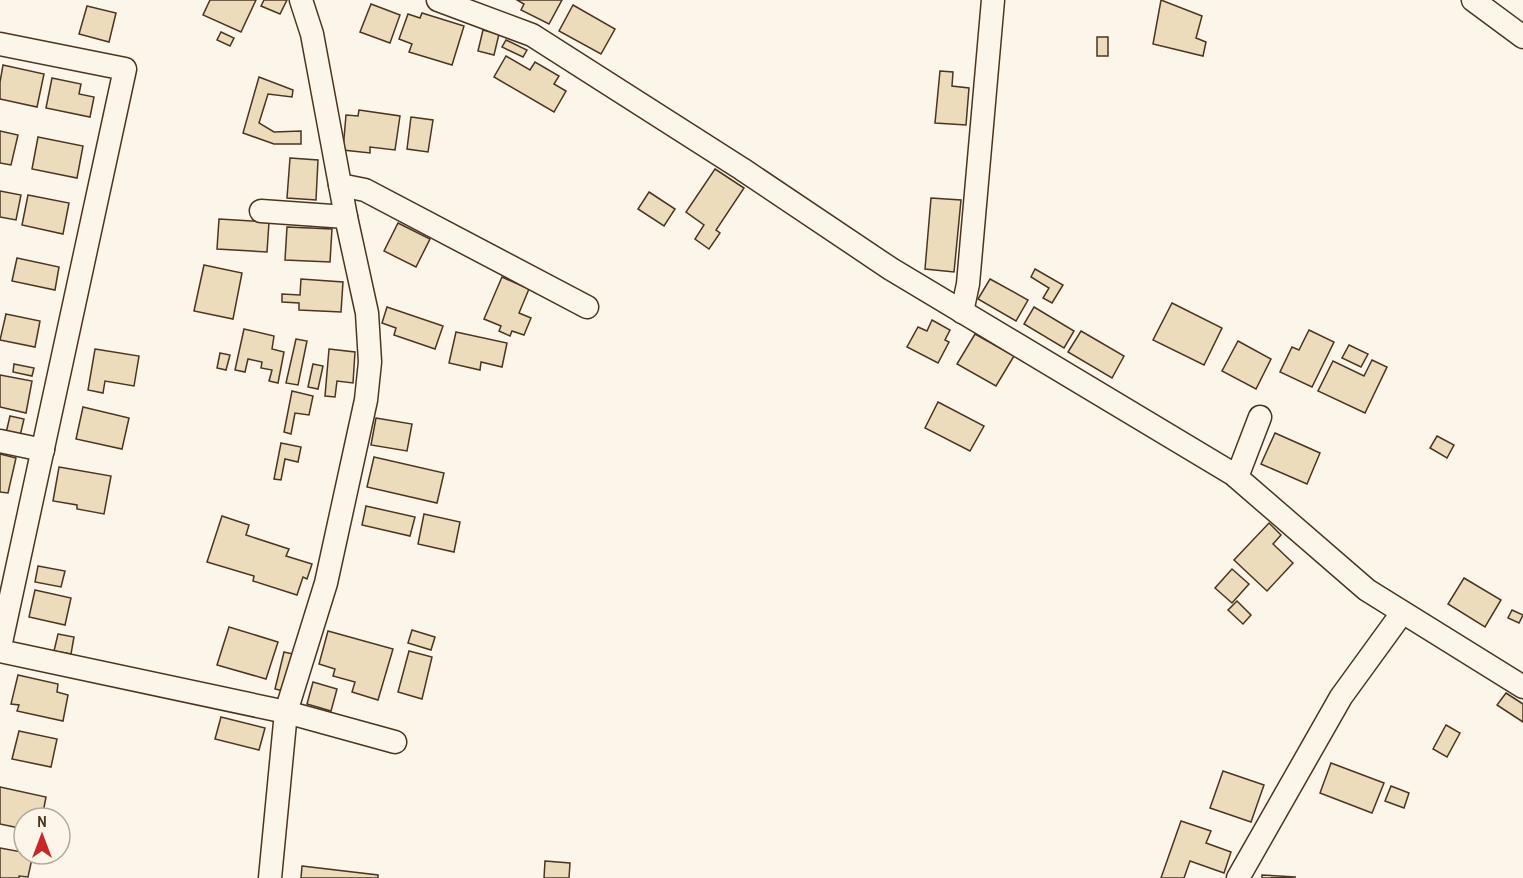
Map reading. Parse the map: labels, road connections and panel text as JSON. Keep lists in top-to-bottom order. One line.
{"north":"top"}
